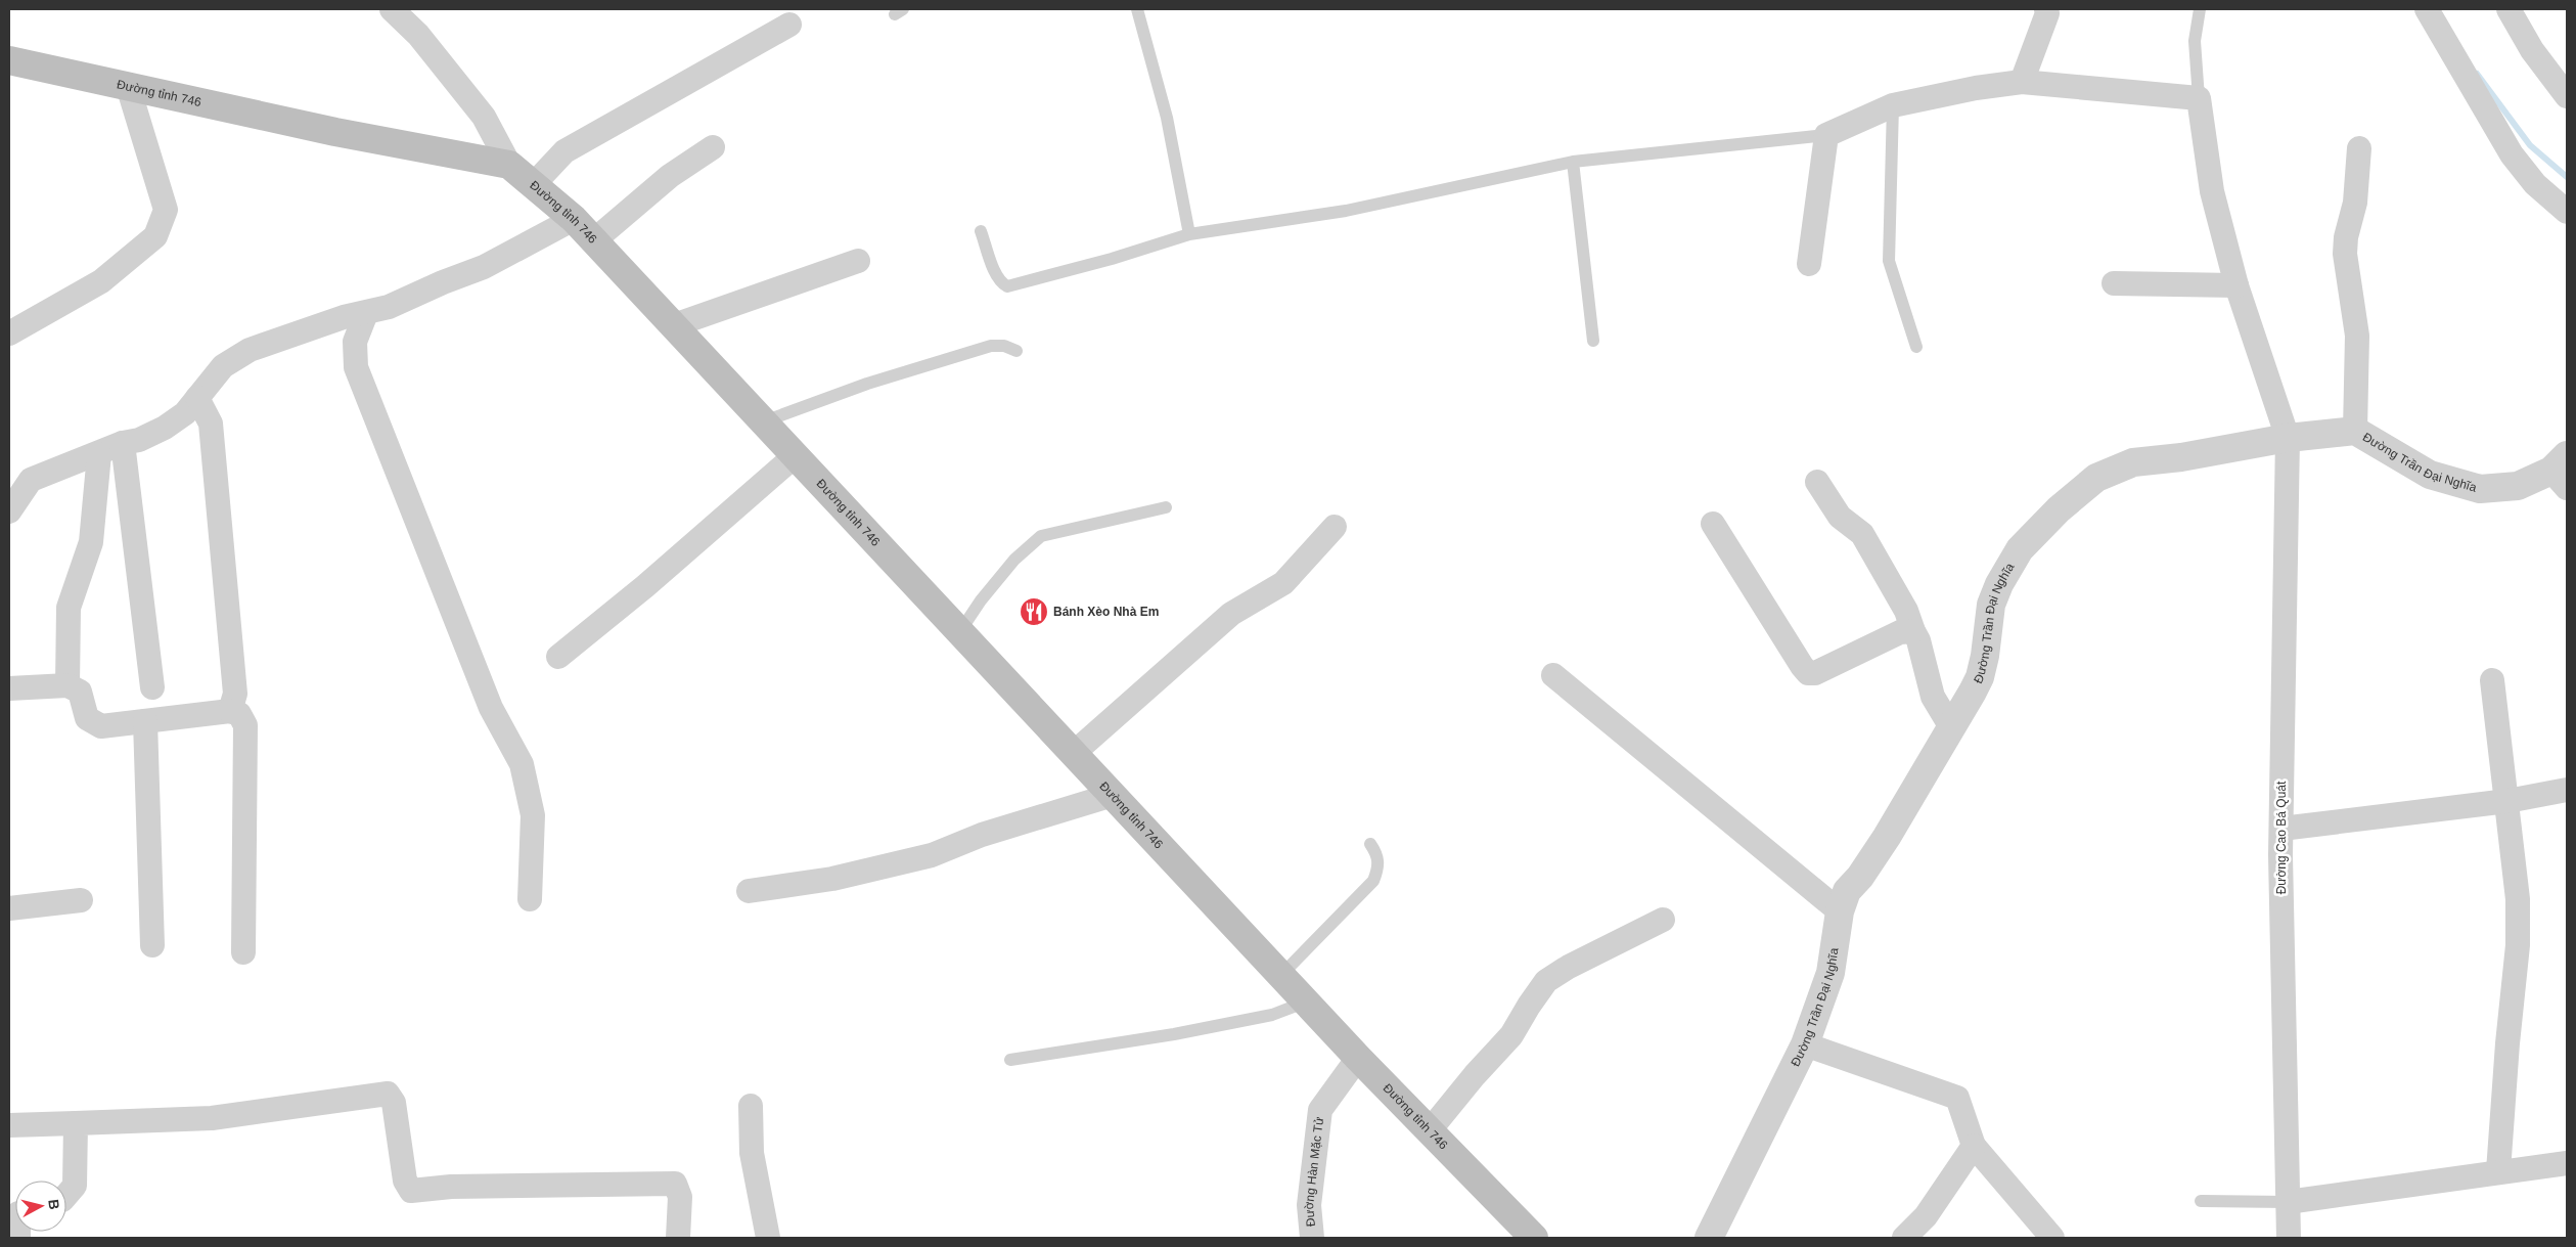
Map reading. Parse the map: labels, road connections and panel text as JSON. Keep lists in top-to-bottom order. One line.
{"streets":{"main road":["Đường tỉnh 746"],"street":["Đường Trần Đại Nghĩa","Đường Cao Bá Quát","Đường Hàn Mặc Tử"]},"crossings":[["Đường tỉnh 746","Đường Hàn Mặc Tử"],["Đường Trần Đại Nghĩa","Đường Cao Bá Quát"]],"places":{"restaurant":["Bánh Xèo Nhà Em"]},"north":"right"}
